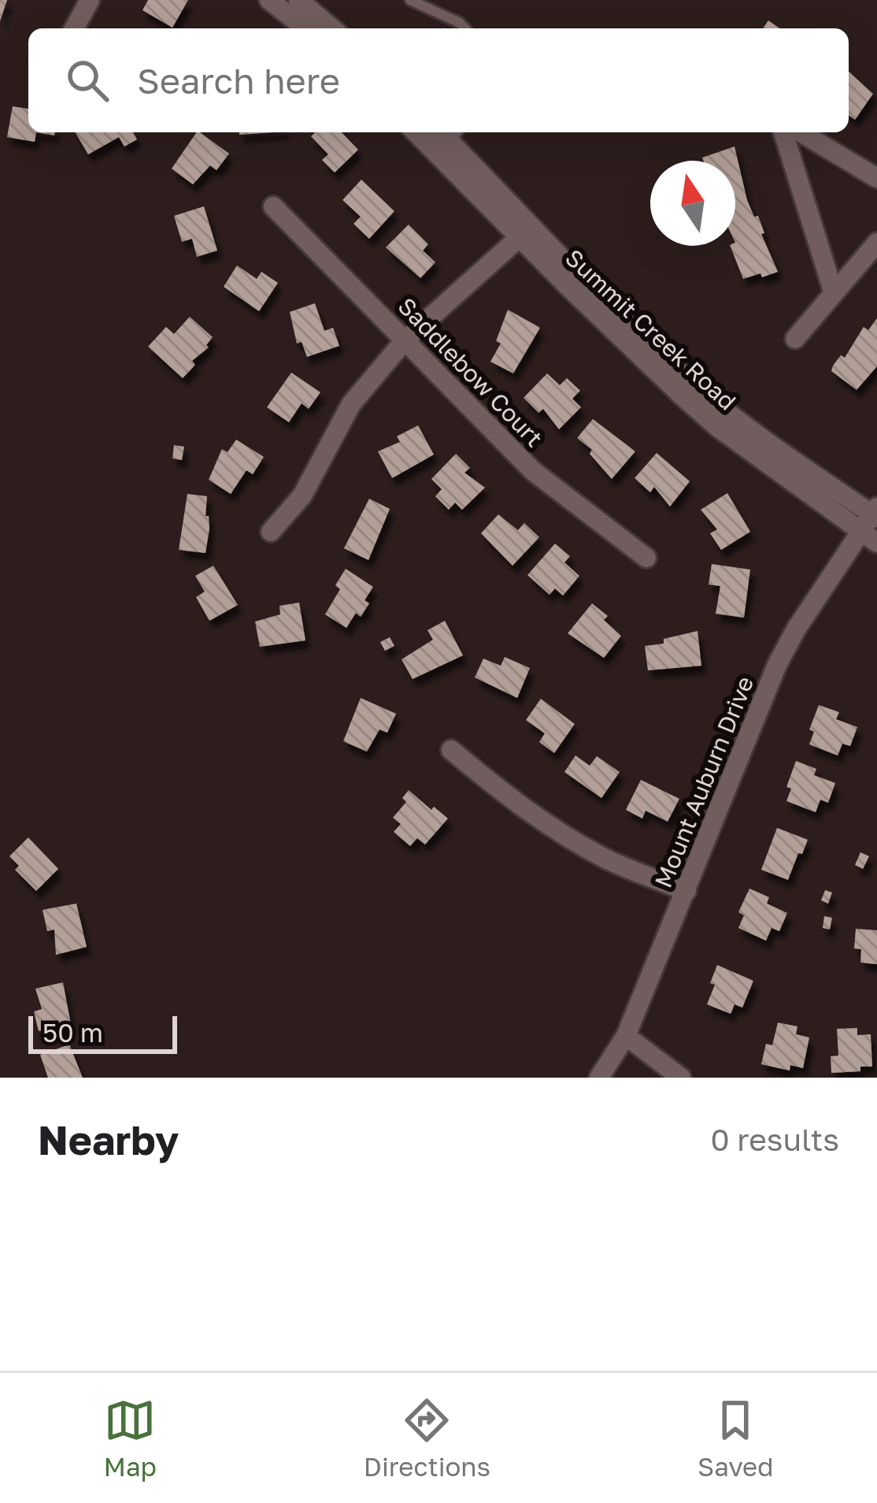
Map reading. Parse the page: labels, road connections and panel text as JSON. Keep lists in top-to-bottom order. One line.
{"streets":{"street":["Summit Creek Road","Saddlebow Court","Mount Auburn Drive"]},"crossings":[["Summit Creek Road","Mount Auburn Drive"]],"scale_bar":"50 m","north":"top","page":{"search":"Search here","scale":"50 m","heading":["Nearby","0 results"],"nav":["Map","Directions","Saved"]}}
